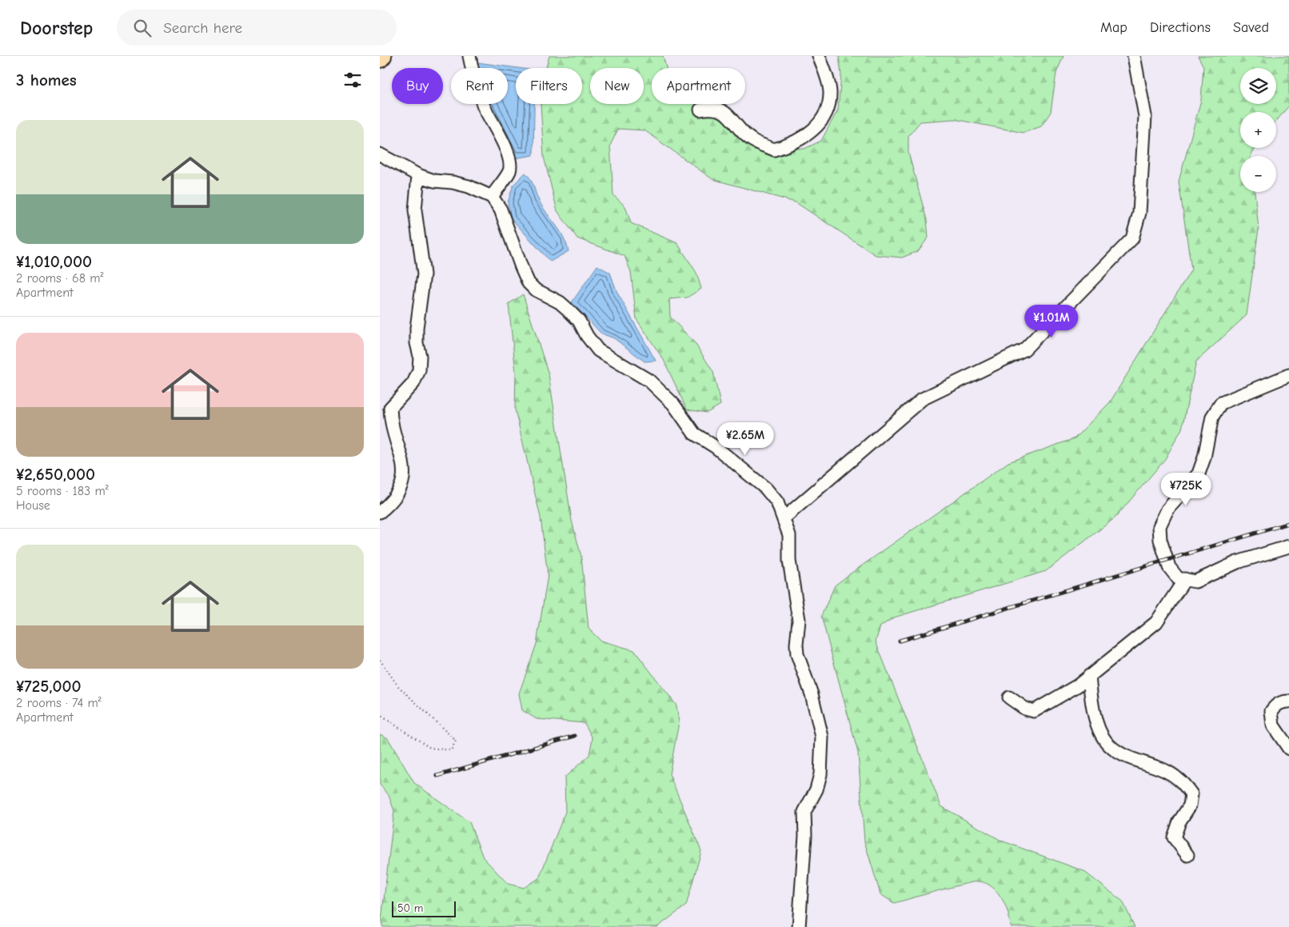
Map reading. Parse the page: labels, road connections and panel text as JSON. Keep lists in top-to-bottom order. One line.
{"scale_bar":"50 m","page":{"header":"Doorstep","search":"Search here","nav":["Map","Directions","Saved"],"heading":"3 homes","map_buttons":["+","−"],"chip":["Buy","Rent","Filters","New","Apartment"],"list":[{"name":"¥1,010,000","note":"2 rooms · 68 m² · Apartment"},{"name":"¥2,650,000","note":"5 rooms · 183 m² · House"},{"name":"¥725,000","note":"2 rooms · 74 m² · Apartment"}],"price":["¥1.01M","¥2.65M","¥725K"],"scale":"50 m"}}
